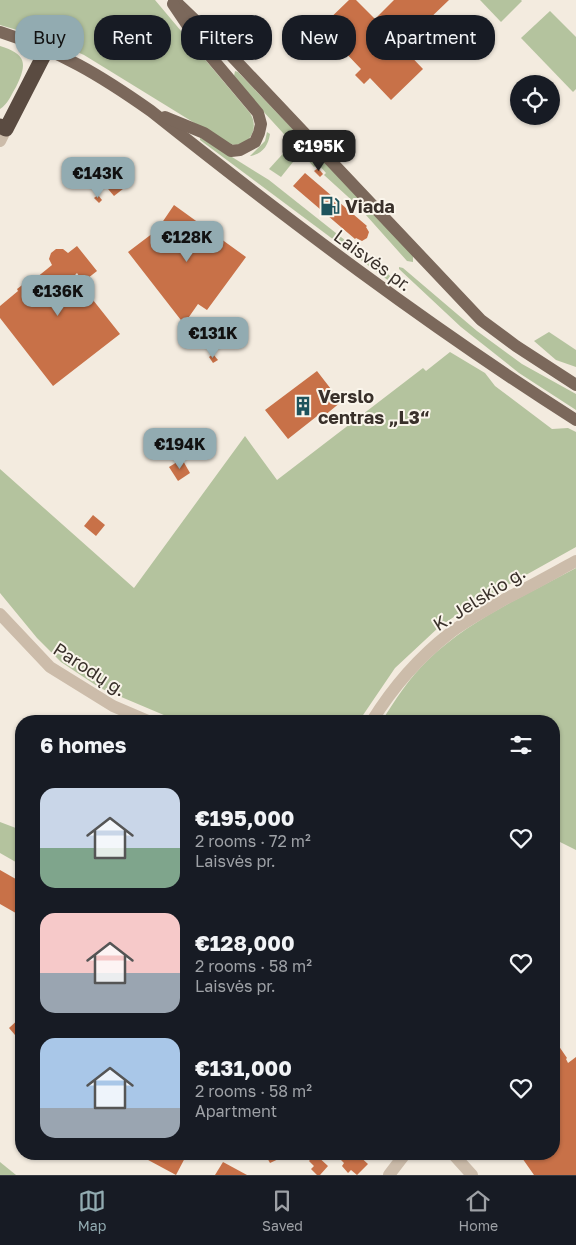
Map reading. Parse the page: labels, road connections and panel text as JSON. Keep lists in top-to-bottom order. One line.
{"streets":{"main road":["Laisvės pr."],"street":["K. Jelskio g.","Parodų g."]},"places":{"fuel station":["Viada"],"building":["Verslo centras „L3“"]},"page":{"chip":["Buy","Rent","Filters","New","Apartment"],"price":["€195K","€143K","€128K","€136K","€131K","€194K"],"heading":"6 homes","list":[{"name":"€195,000","note":"2 rooms · 72 m² · Laisvės pr."},{"name":"€128,000","note":"2 rooms · 58 m² · Laisvės pr."},{"name":"€131,000","note":"2 rooms · 58 m² · Apartment"}],"tabs":["Map","Saved","Home"]}}
